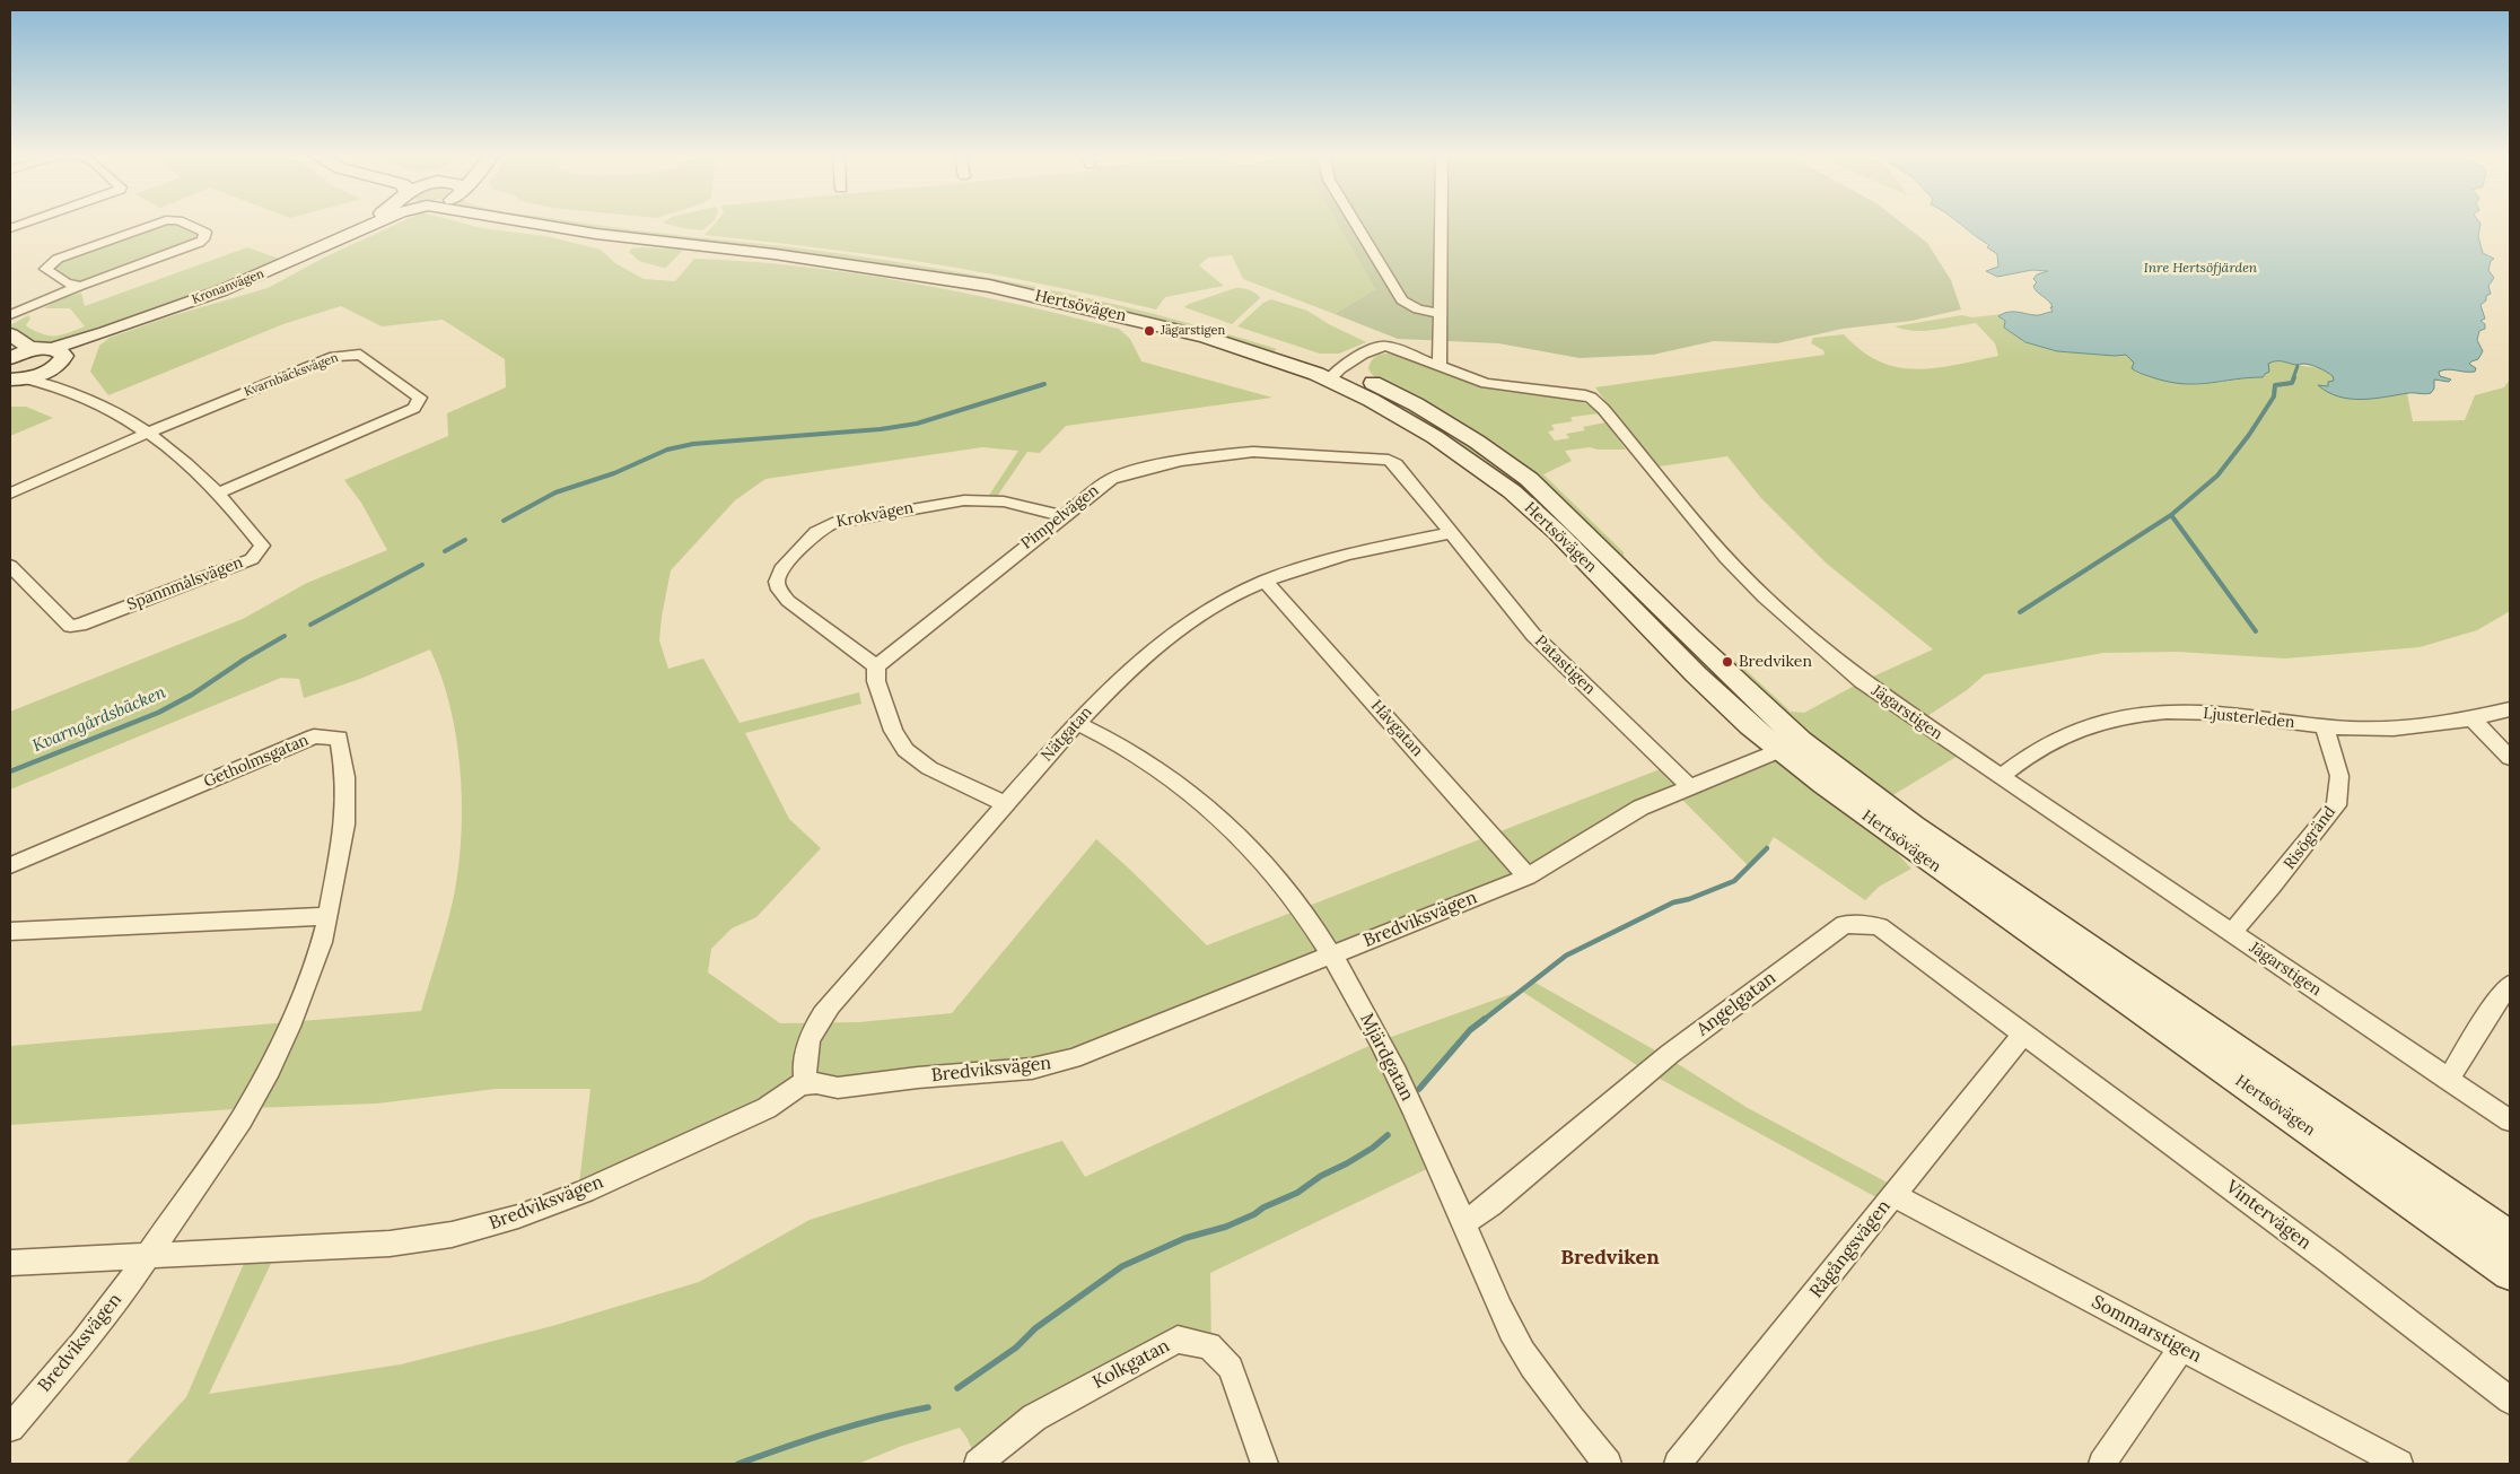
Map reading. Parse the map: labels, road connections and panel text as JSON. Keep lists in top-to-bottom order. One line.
{"streets":{"main road":["Kronanvägen","Hertsövägen"],"street":["Kvarnbäcksvägen","Krokvägen","Pimpelvägen","Spannmålsvägen","Patastigen","Jägarstigen","Ljusterleden","Håvgatan","Nätgatan","Getholmsgatan","Risögränd","Bredviksvägen","Angelgatan","Mjärdgatan","Vintervägen","Rågångsvägen","Sommarstigen","Kolkgatan"]},"crossings":[["Hertsövägen","Jägarstigen"],["Hertsövägen","Bredviksvägen"],["Kvarnbäcksvägen","Spannmålsvägen"],["Krokvägen","Pimpelvägen"],["Pimpelvägen","Patastigen"],["Pimpelvägen","Nätgatan"],["Patastigen","Nätgatan"],["Patastigen","Bredviksvägen"],["Jägarstigen","Ljusterleden"],["Jägarstigen","Risögränd"],["Ljusterleden","Risögränd"],["Håvgatan","Nätgatan"],["Håvgatan","Bredviksvägen"],["Nätgatan","Bredviksvägen"],["Nätgatan","Mjärdgatan"],["Getholmsgatan","Bredviksvägen"],["Bredviksvägen","Mjärdgatan"],["Angelgatan","Mjärdgatan"],["Angelgatan","Vintervägen"],["Angelgatan","Rågångsvägen"],["Vintervägen","Rågångsvägen"],["Rågångsvägen","Sommarstigen"]],"districts":["Bredviken"],"water":["Inre Hertsöfjärden","Kvarngårdsbäcken"],"places":["Jägarstigen","Bredviken"]}
